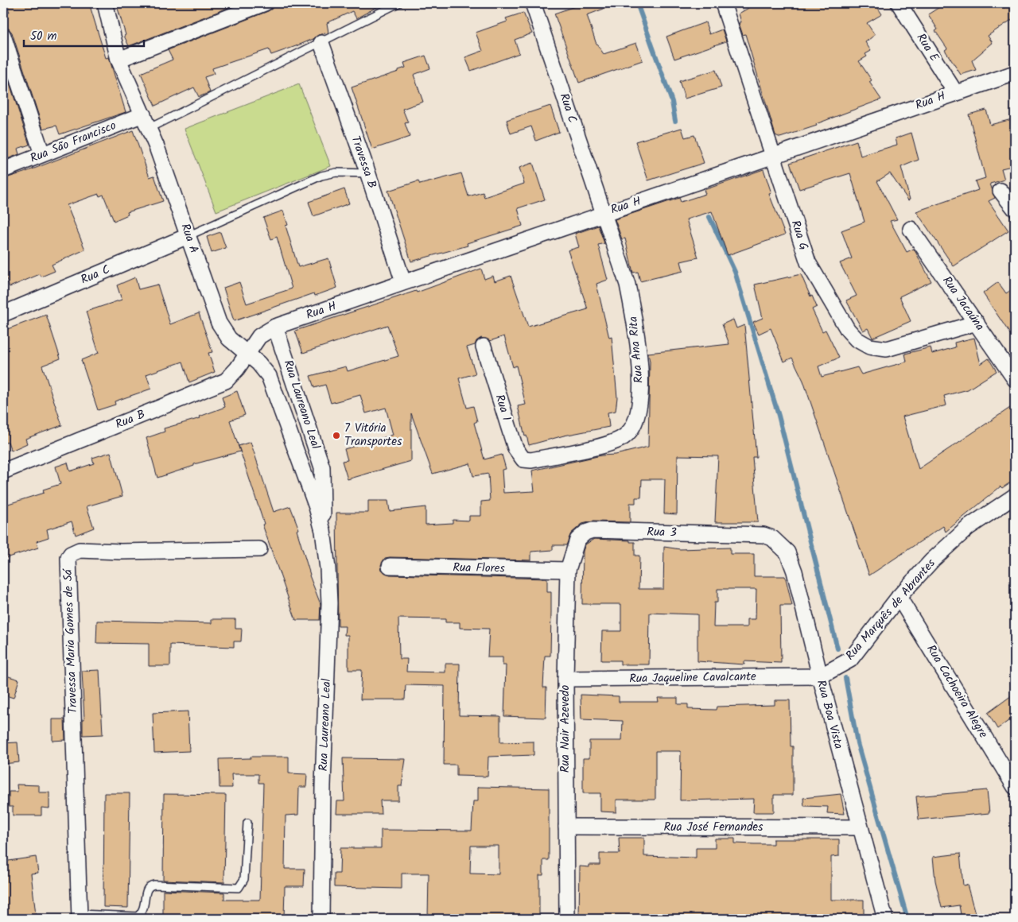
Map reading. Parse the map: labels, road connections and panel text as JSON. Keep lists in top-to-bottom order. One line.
{"streets":{"street":["Rua E","Rua H","Rua C","Rua São Francisco","Travessa B","Rua G","Rua A","Rua Jacaúna","Rua Ana Rita","Rua Laureano Leal","Rua 1","Rua B","Rua 3","Rua Flores","Rua Marquês de Abrantes","Travessa Maria Gomes de Sá","Rua Jaqueline Cavalcante","Rua Cachoeira Alegre","Rua Boa Vista","Rua Nair Azevedo","Rua José Fernandes"]},"crossings":[["Rua E","Rua H"],["Rua H","Rua C"],["Rua H","Travessa B"],["Rua H","Rua G"],["Rua H","Rua A"],["Rua H","Rua Ana Rita"],["Rua H","Rua Laureano Leal"],["Rua H","Rua B"],["Rua C","Rua A"],["Rua C","Rua Ana Rita"],["Rua São Francisco","Rua A"],["Rua G","Rua Jacaúna"],["Rua A","Rua Laureano Leal"],["Rua A","Rua B"],["Rua Ana Rita","Rua 1"],["Rua Laureano Leal","Rua B"],["Rua 3","Rua Boa Vista"],["Rua 3","Rua Nair Azevedo"],["Rua Flores","Rua Nair Azevedo"],["Rua Marquês de Abrantes","Rua Jaqueline Cavalcante"],["Rua Marquês de Abrantes","Rua Cachoeira Alegre"],["Rua Marquês de Abrantes","Rua Boa Vista"],["Rua Jaqueline Cavalcante","Rua Boa Vista"],["Rua Jaqueline Cavalcante","Rua Nair Azevedo"],["Rua Boa Vista","Rua José Fernandes"],["Rua Nair Azevedo","Rua José Fernandes"]],"places":["7 Vitória Transportes"],"scale_bar":"50 m"}
